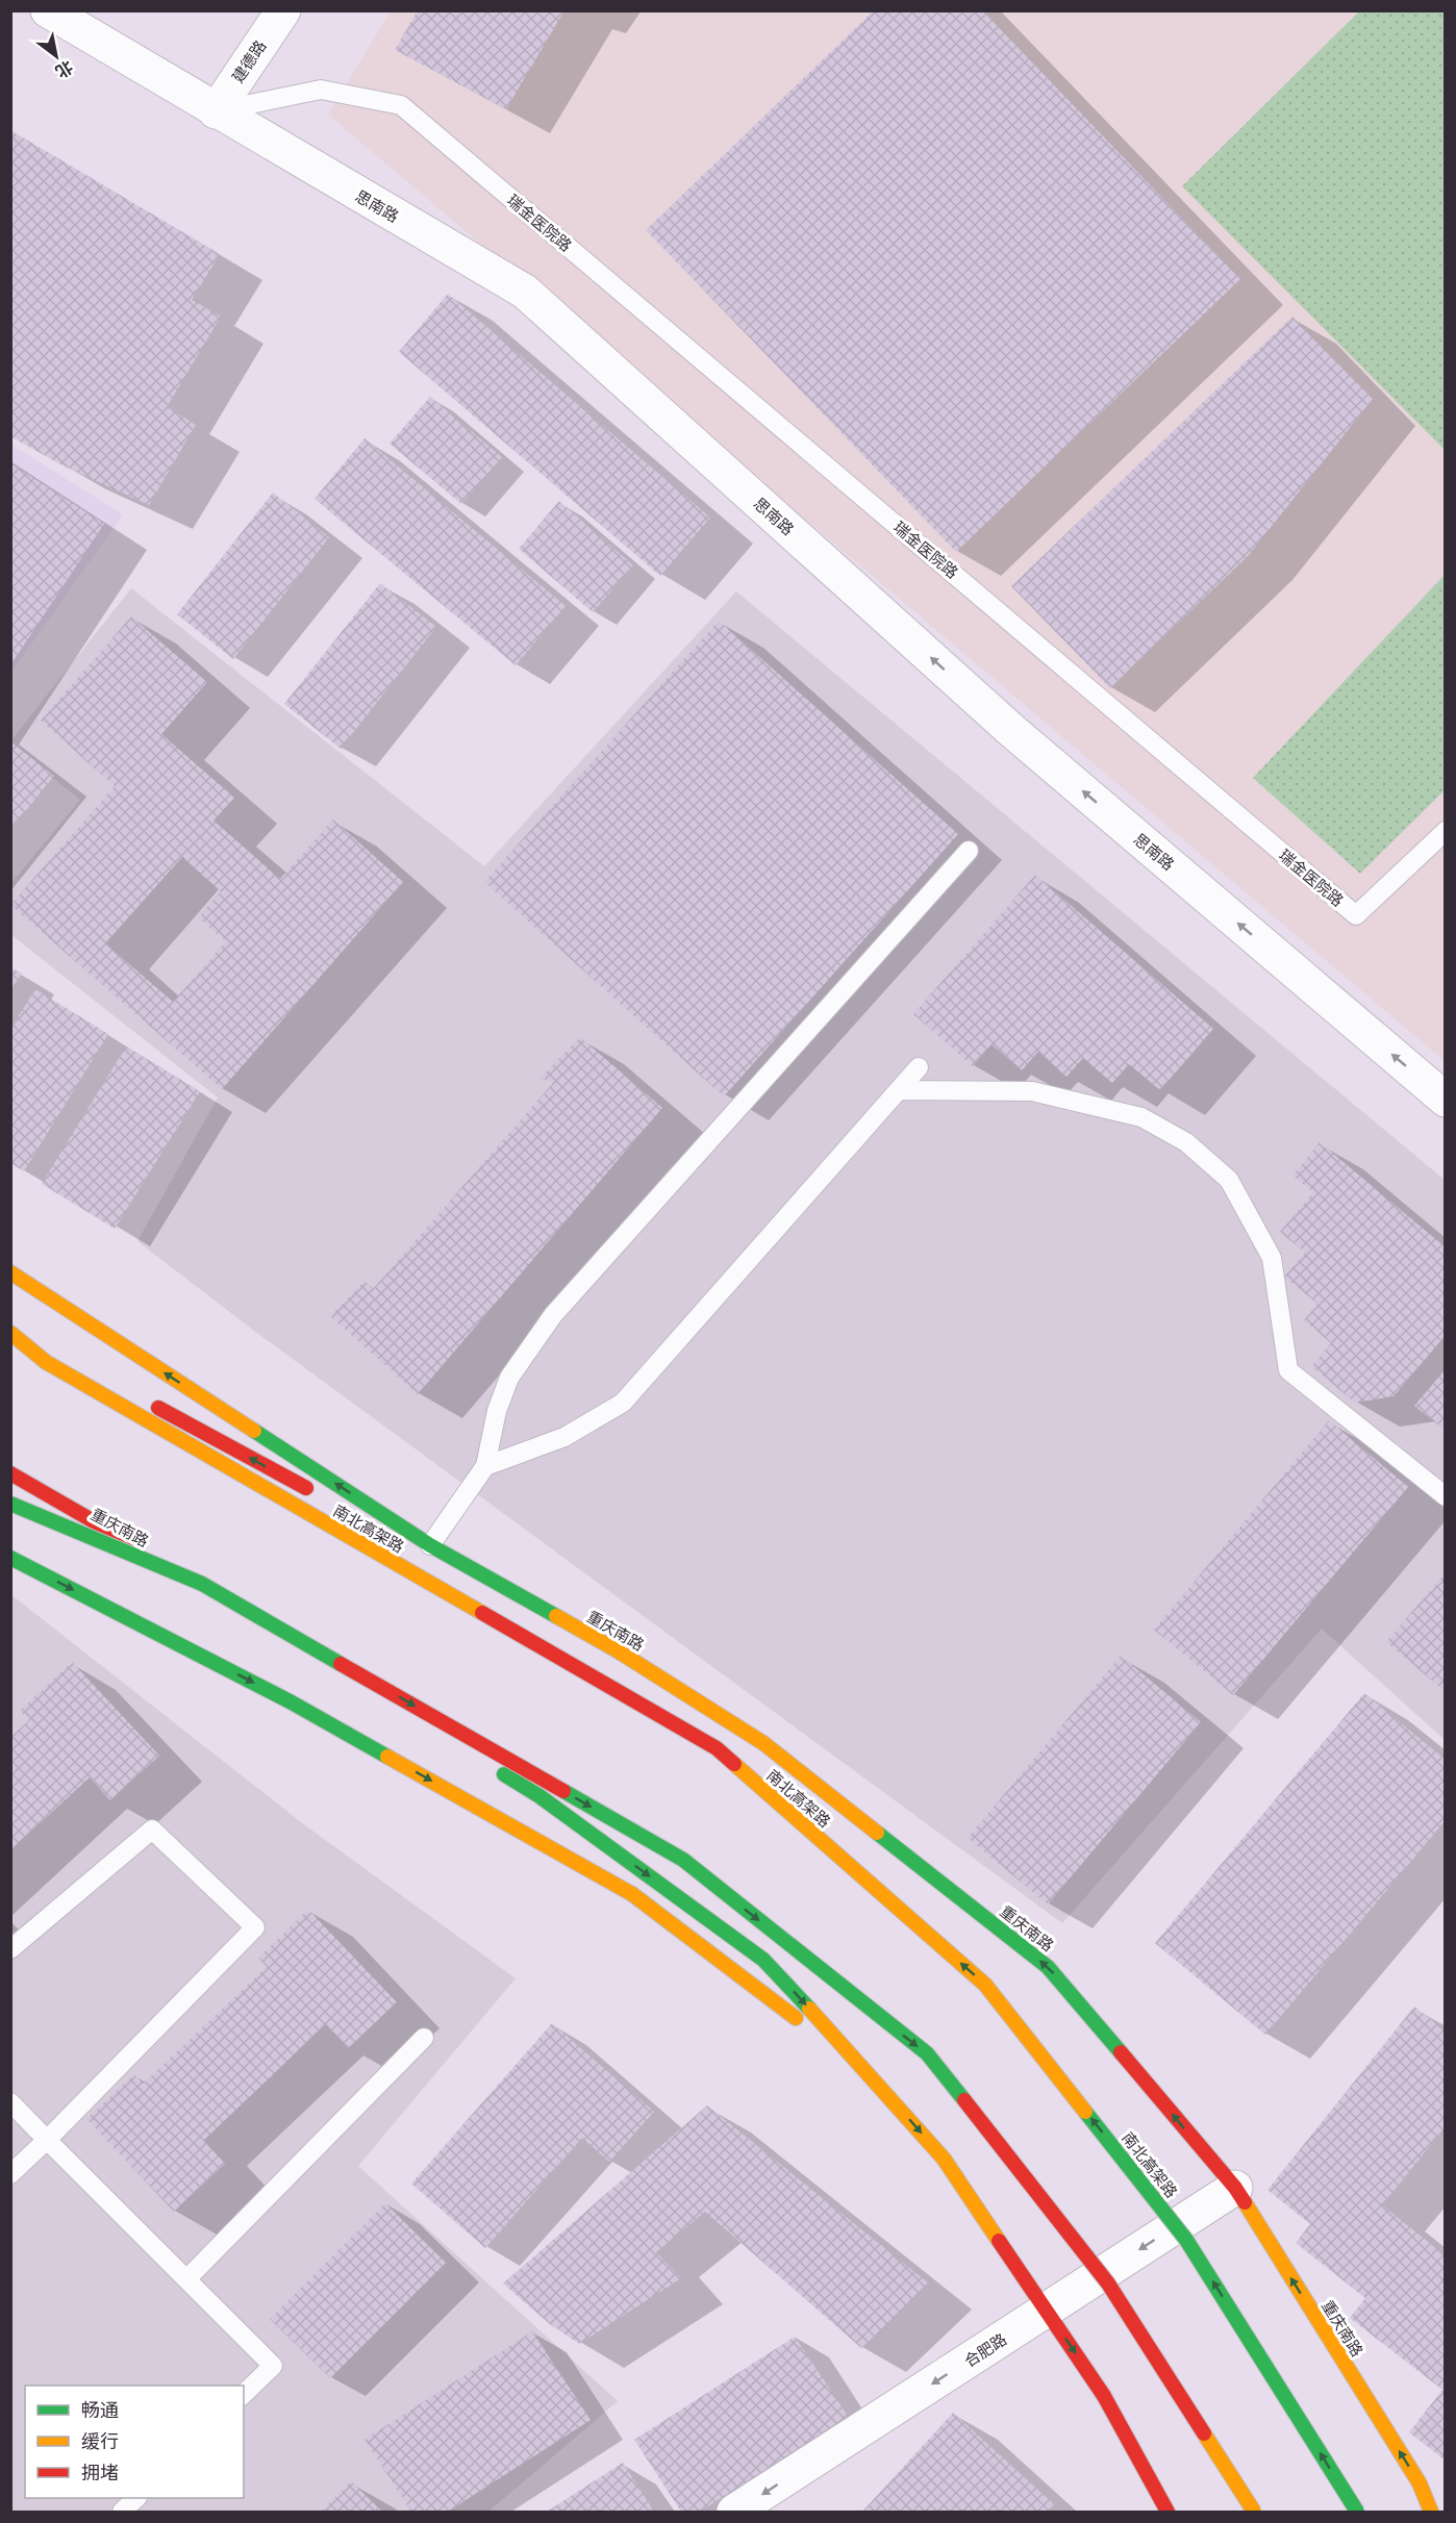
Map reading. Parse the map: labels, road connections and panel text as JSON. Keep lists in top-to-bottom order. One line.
{"streets":{"main road":["重庆南路","南北高架路"],"street":["建德路","思南路","合肥路"],"lane":["瑞金医院路"]},"crossings":[["建德路","思南路"],["建德路","瑞金医院路"],["思南路","瑞金医院路"],["重庆南路","合肥路"]],"one_way":["思南路","合肥路"],"legend":["畅通","缓行","拥堵"],"north":"bottom right"}
